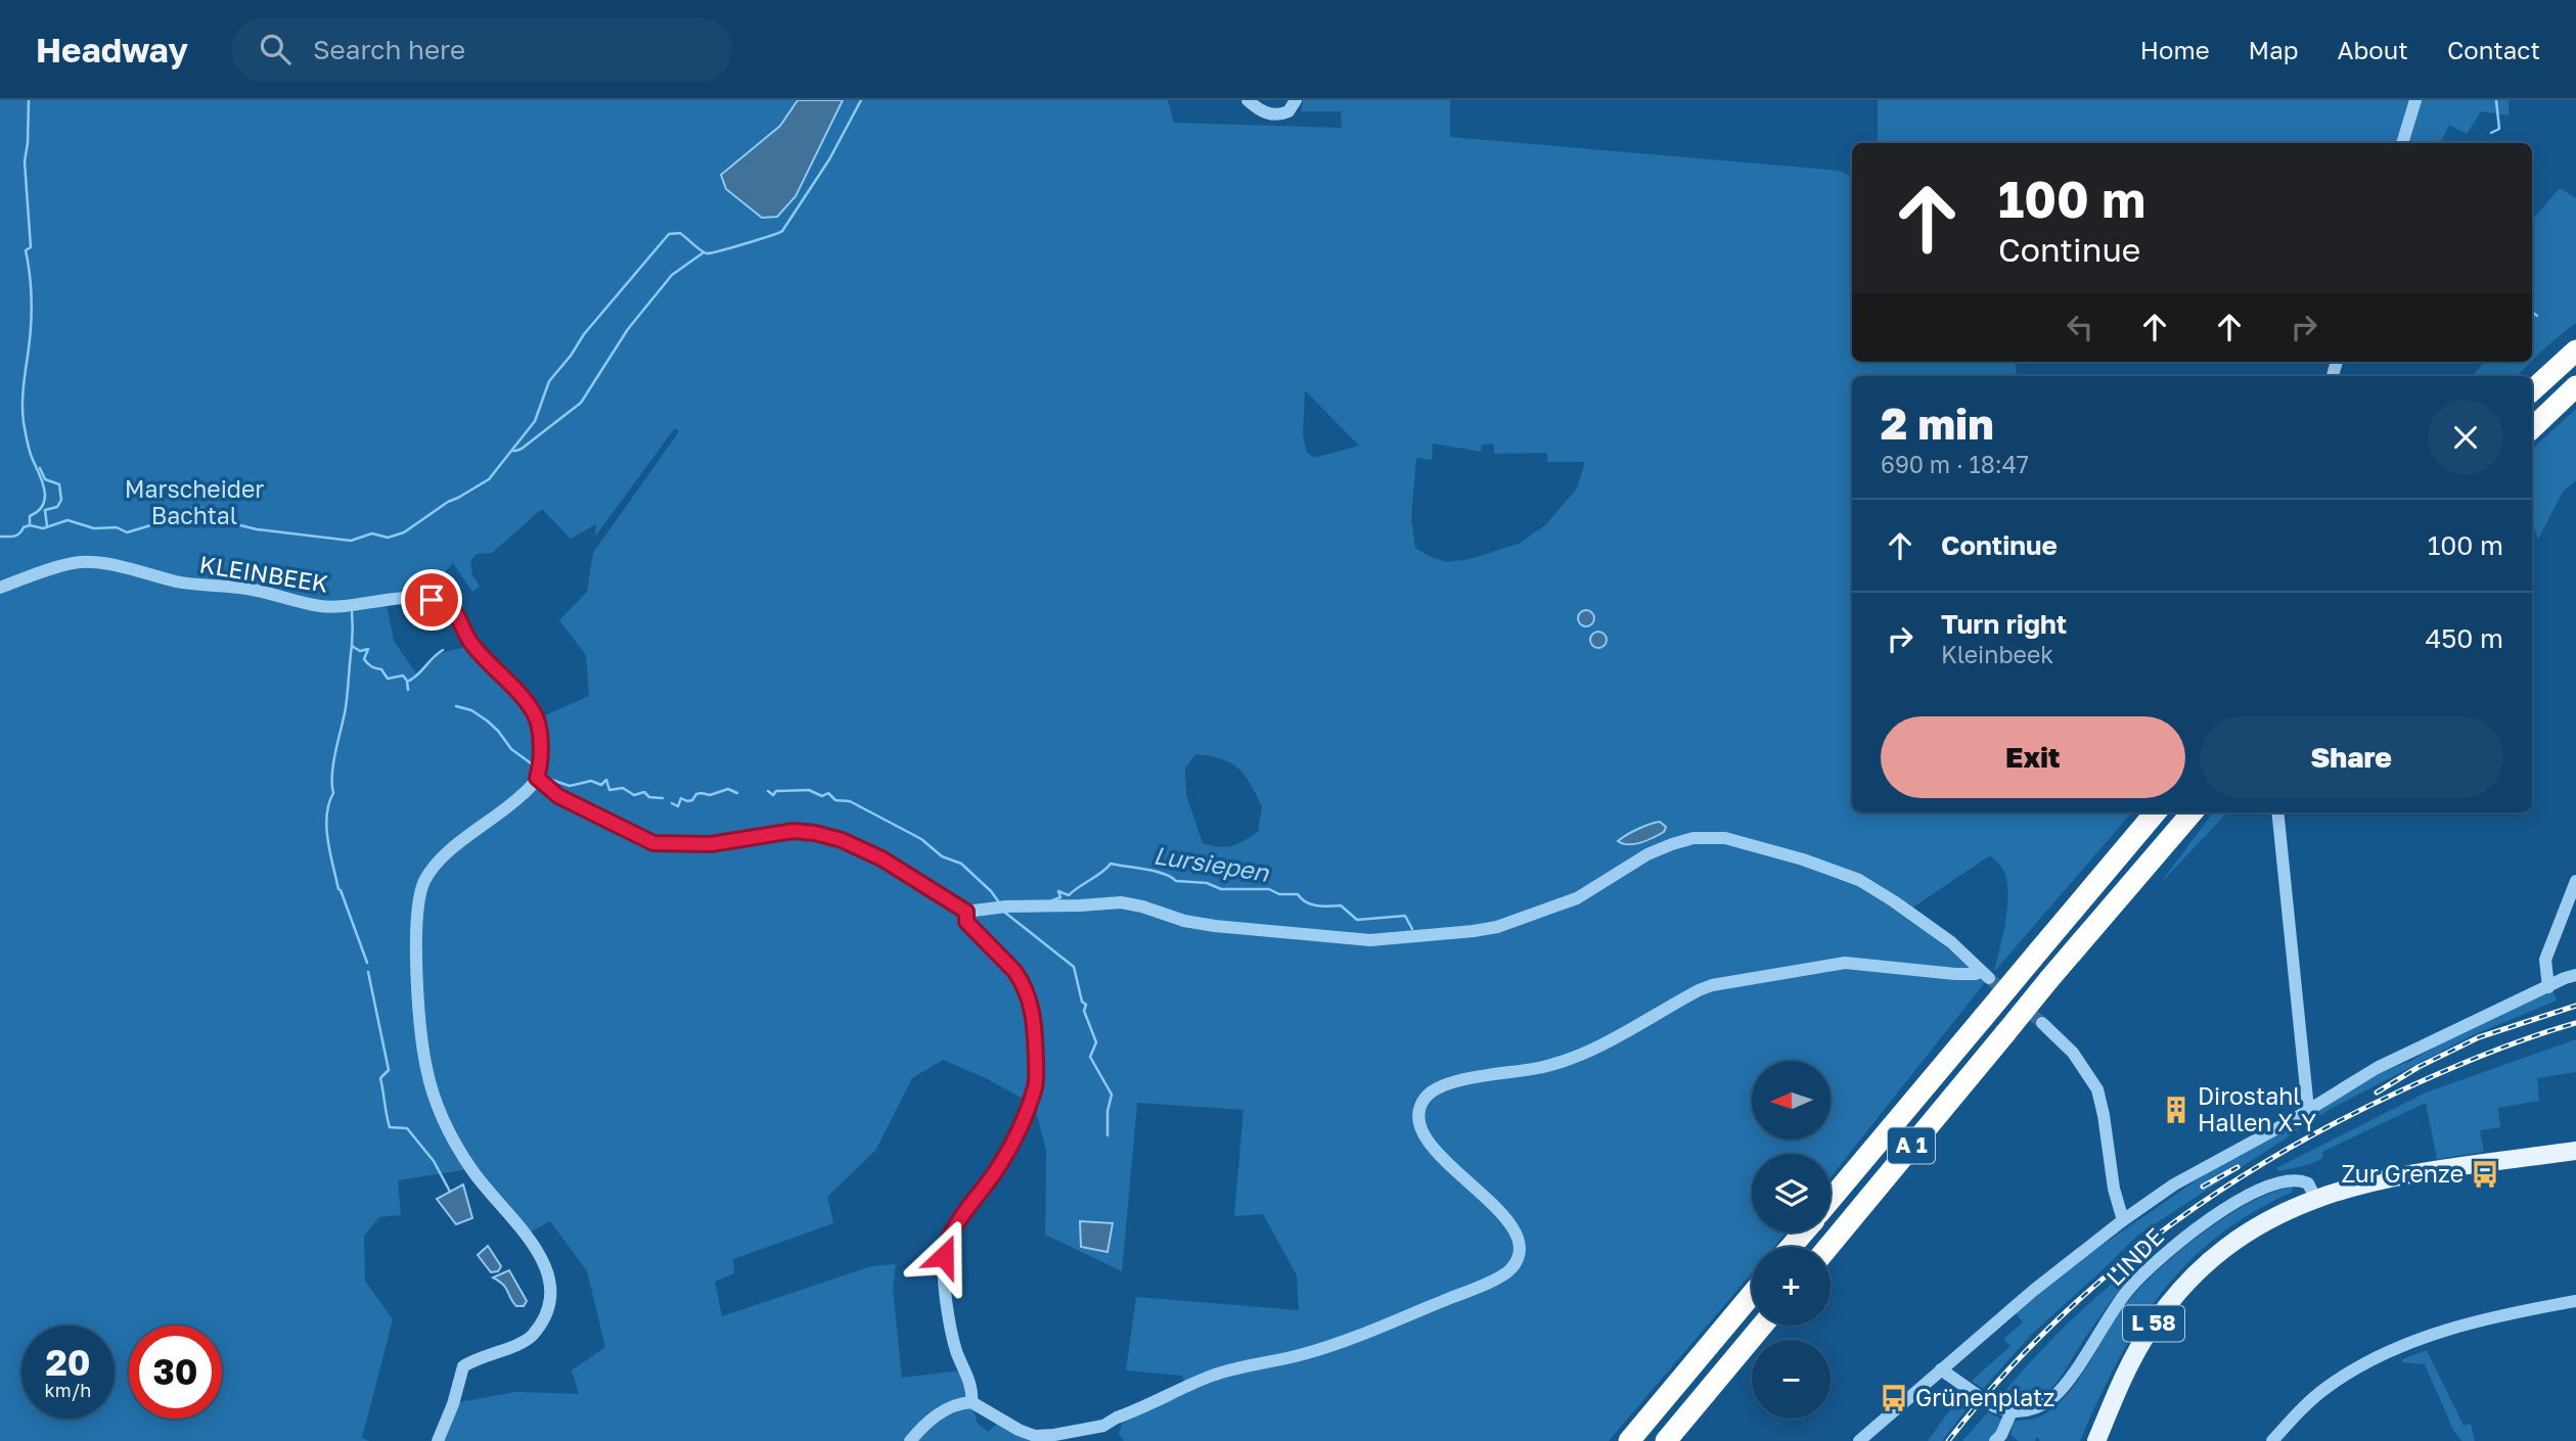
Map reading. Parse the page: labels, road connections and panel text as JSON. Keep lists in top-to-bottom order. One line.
{"streets":{"highway":["A 1"],"main road":["L 58"],"street":["KLEINBEEK","LINDE"]},"crossings":[["LINDE","L 58"]],"water":["Lursiepen"],"parks":["Marscheider Bachtal"],"places":{"building":["Dirostahl Hallen X-Y"],"bus stop":["Zur Grenze","Grünenplatz"]},"north":"left","page":{"header":"Headway","search":"Search here","nav":["Home","Map","About","Contact"],"turn":["100 m","Continue"],"heading":["2 min","690 m · 18:47"],"list":[{"name":"Continue","value":"100 m"},{"name":"Turn right","note":"Kleinbeek","value":"450 m"}],"buttons":["Exit","Share"],"map_buttons":["+","−"],"speed":"20 km/h","limit":"30"}}
